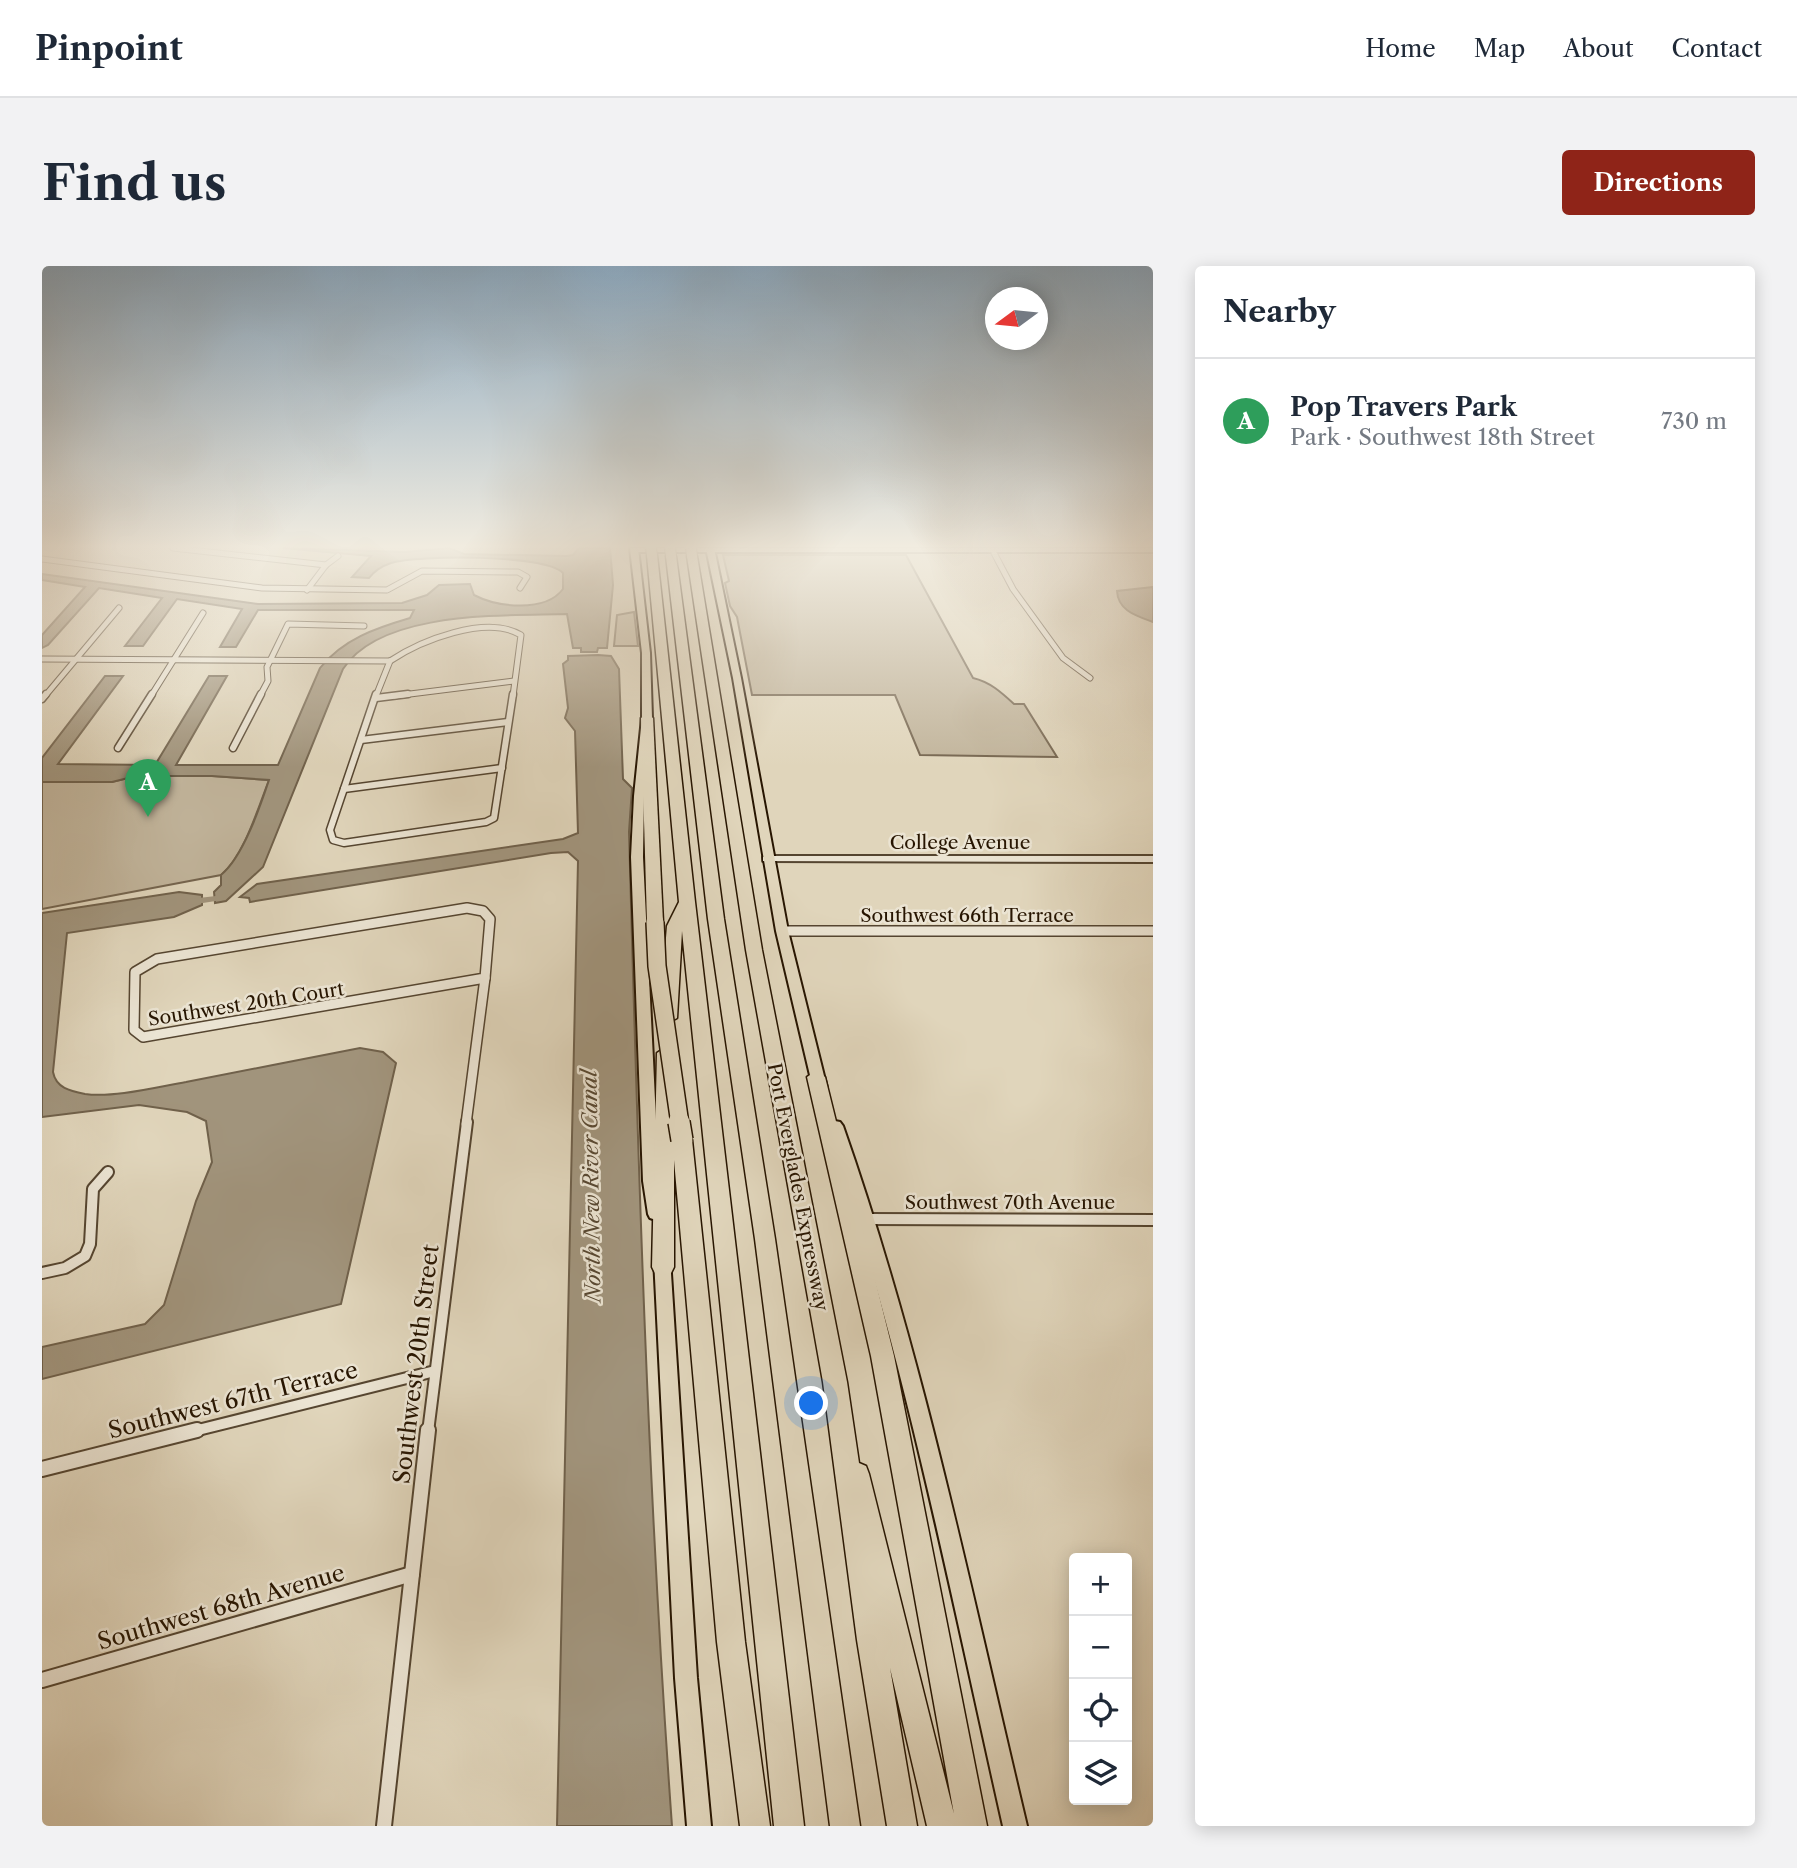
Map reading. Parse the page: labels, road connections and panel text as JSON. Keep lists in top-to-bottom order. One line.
{"streets":{"highway":["Port Everglades Expressway"],"main road":["College Avenue"],"street":["Southwest 66th Terrace","Southwest 20th Court","Southwest 70th Avenue","Southwest 20th Street","Southwest 67th Terrace","Southwest 68th Avenue"]},"crossings":[["Southwest 20th Court","Southwest 20th Street"],["Southwest 20th Street","Southwest 67th Terrace"],["Southwest 20th Street","Southwest 68th Avenue"]],"water":["North New River Canal"],"north":"left","page":{"header":"Pinpoint","nav":["Home","Map","About","Contact"],"buttons":"Directions","title":"Find us","heading":"Nearby","list":[{"mark":"A","name":"Pop Travers Park","note":"Park · Southwest 18th Street","value":"730 m"}],"pins":"A","map_buttons":["+","−"]}}
